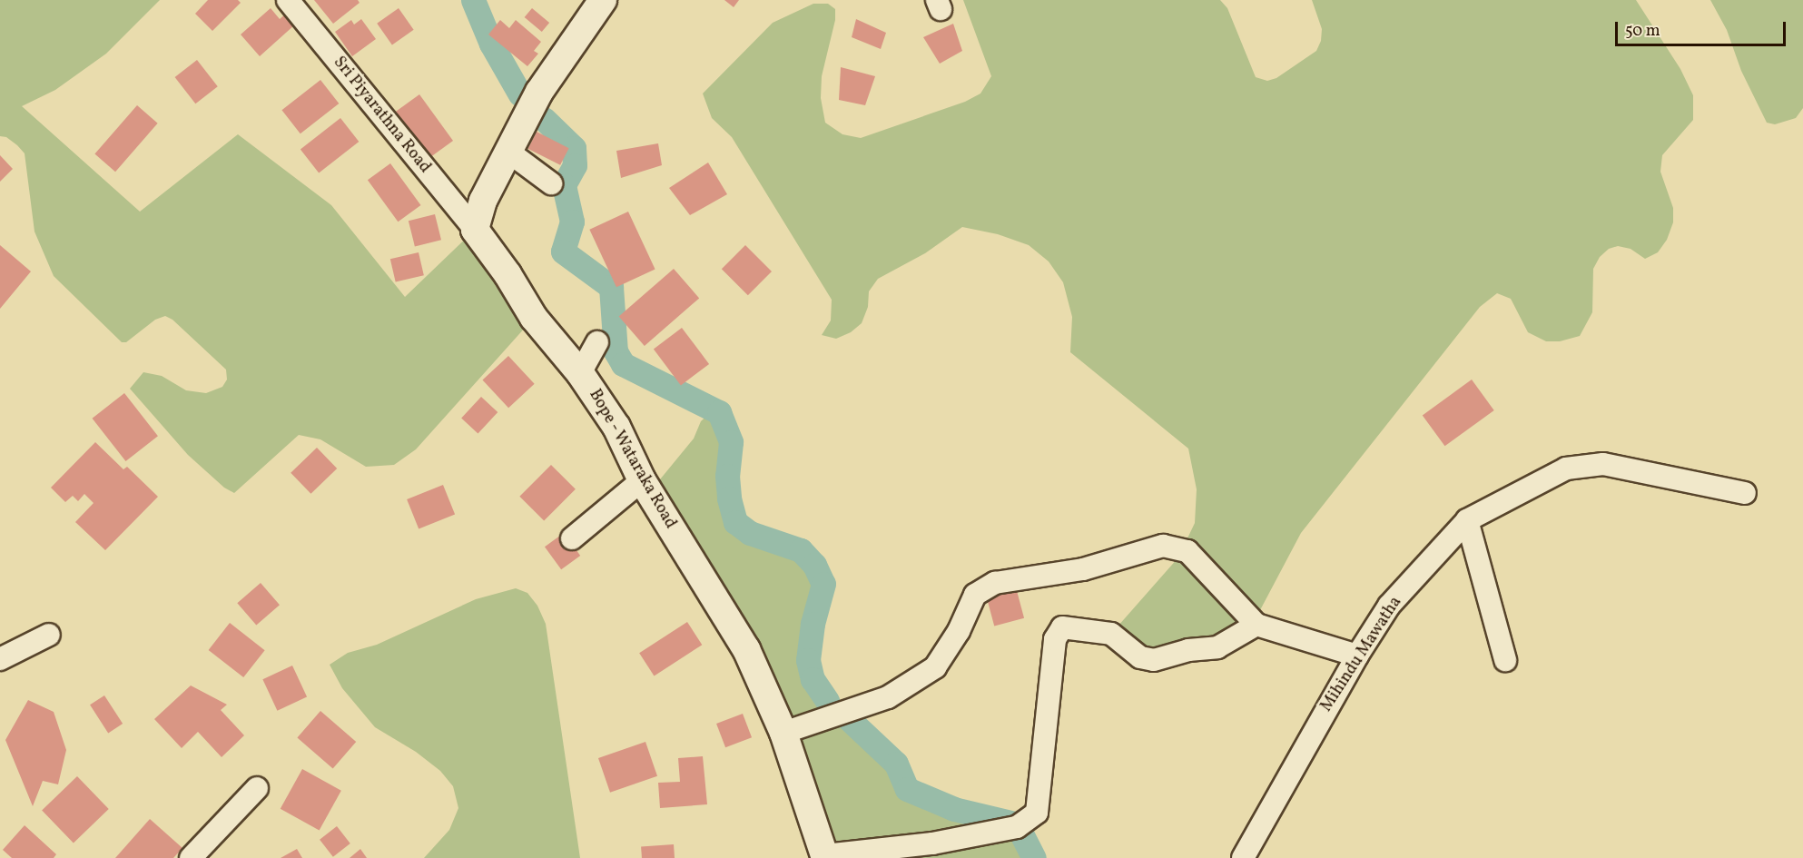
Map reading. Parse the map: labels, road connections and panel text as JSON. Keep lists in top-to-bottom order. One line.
{"streets":{"street":["Sri Piyarathna Road","Bope - Wataraka Road","Mihindu Mawatha"]},"crossings":[["Sri Piyarathna Road","Bope - Wataraka Road"]],"scale_bar":"50 m"}
